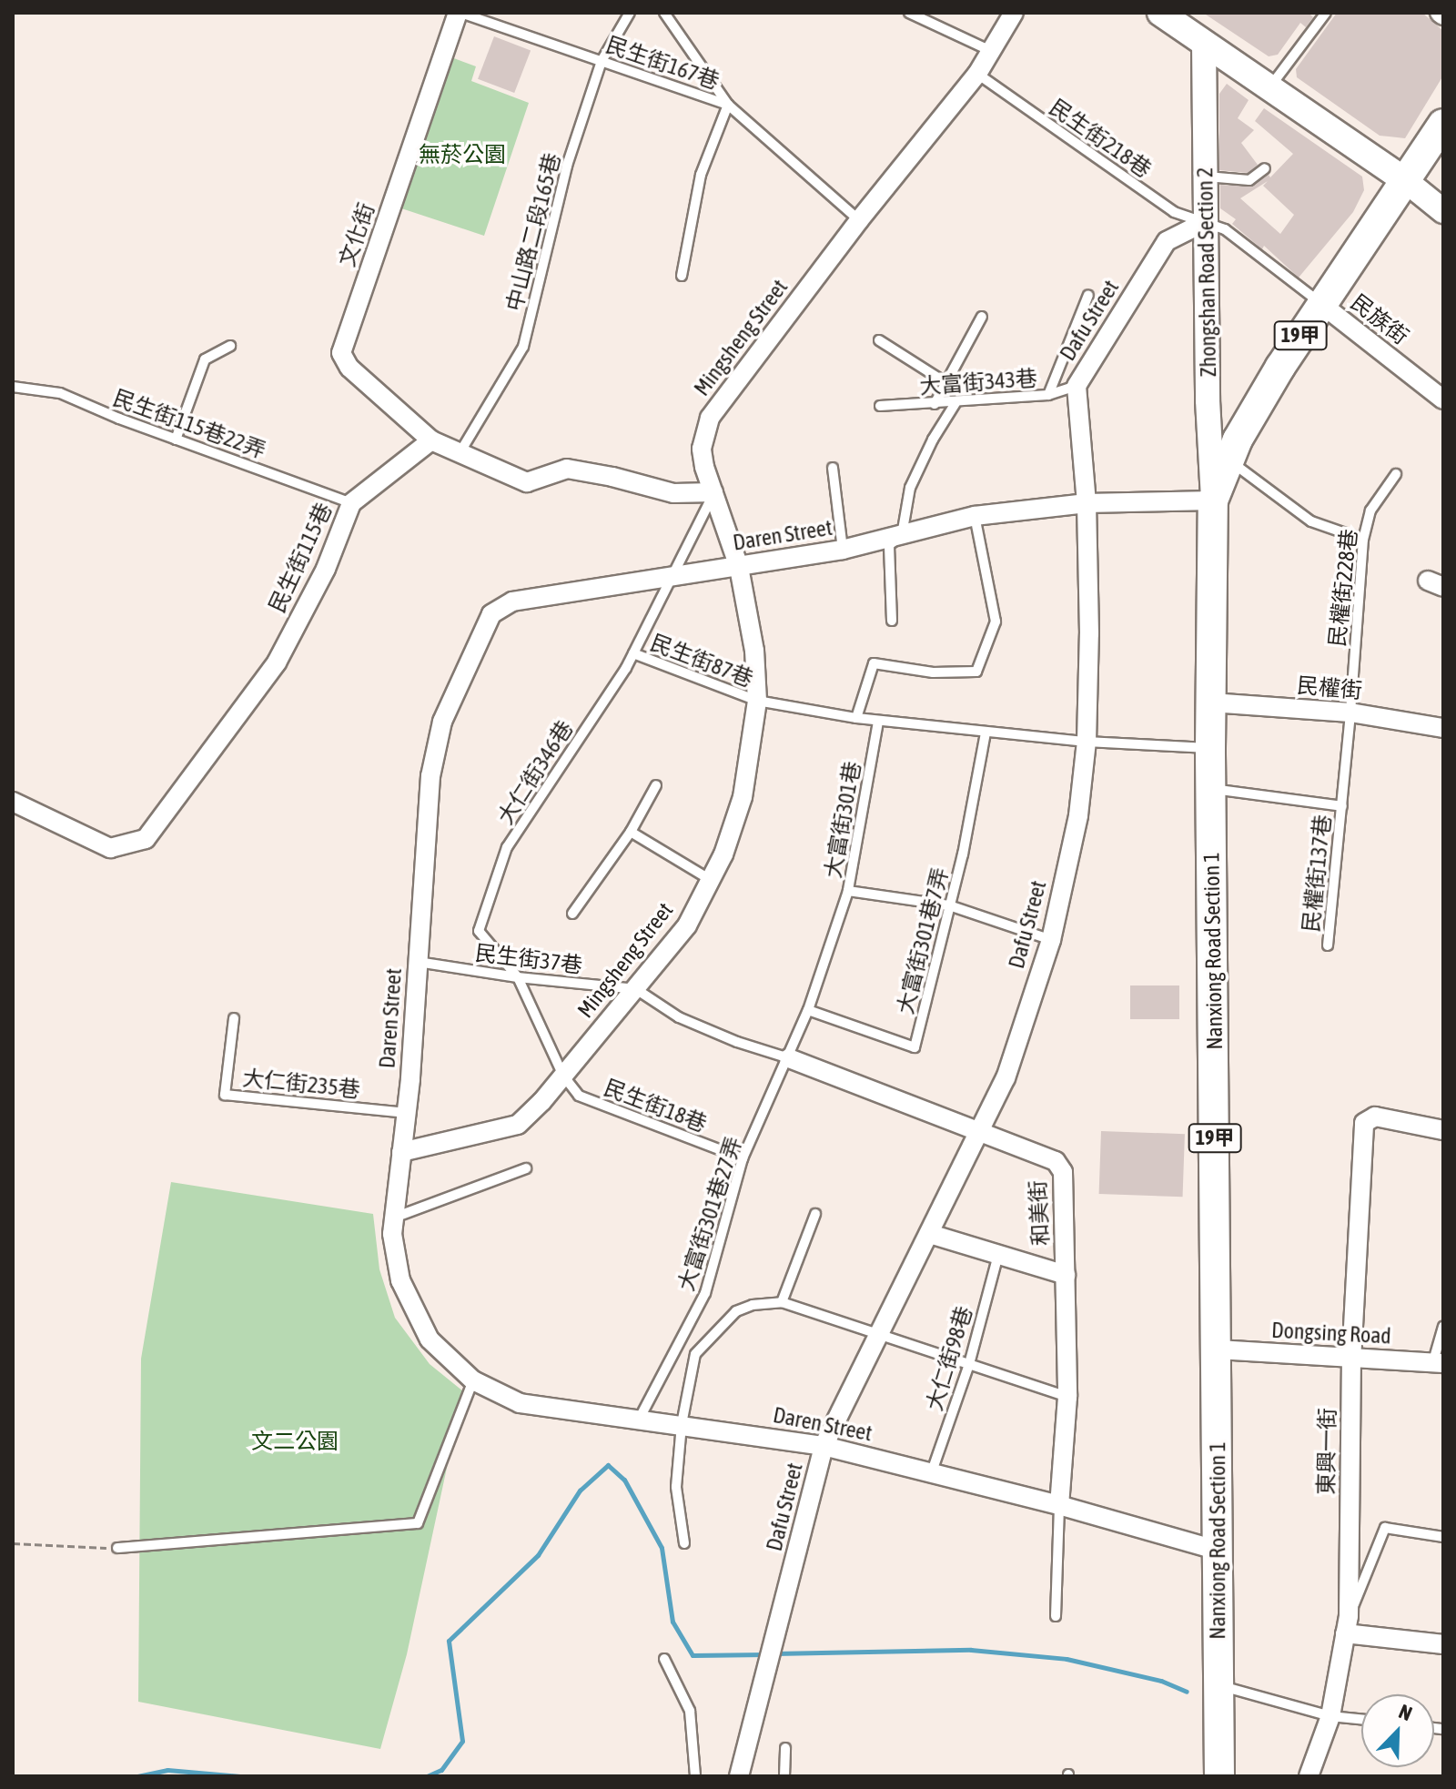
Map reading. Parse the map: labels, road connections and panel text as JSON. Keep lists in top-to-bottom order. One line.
{"streets":{"main road":["19甲","Nanxiong Road Section 1"],"street":["文化街","Zhongshan Road Section 2","民族街","Dafu Street","Mingsheng Street","Daren Street","民生街115巷","民權街","和美街","Dongsing Road","東興一街"],"lane":["民生街167巷","民生街218巷","中山路二段165巷","大富街343巷","民生街115巷22弄","民權街228巷","民生街87巷","大仁街346巷","大富街301巷","民權街137巷","大富街301巷7弄","民生街37巷","大仁街235巷","民生街18巷","大富街301巷27弄","大仁街98巷"]},"crossings":[["民生街167巷","中山路二段165巷"],["民生街167巷","文化街"],["民生街167巷","Mingsheng Street"],["民生街218巷","Zhongshan Road Section 2"],["民生街218巷","民族街"],["民生街218巷","Dafu Street"],["民生街218巷","Mingsheng Street"],["民生街218巷","Nanxiong Road Section 1"],["文化街","民生街115巷"],["Zhongshan Road Section 2","Dafu Street"],["Zhongshan Road Section 2","Daren Street"],["Zhongshan Road Section 2","Nanxiong Road Section 1"],["民族街","Nanxiong Road Section 1"],["Dafu Street","大富街343巷"],["Dafu Street","Daren Street"],["Dafu Street","大富街301巷"],["Dafu Street","和美街"],["19甲","Nanxiong Road Section 1"],["Mingsheng Street","Daren Street"],["Mingsheng Street","民生街87巷"],["Mingsheng Street","大仁街346巷"],["Mingsheng Street","民生街37巷"],["Mingsheng Street","民生街18巷"],["民生街115巷22弄","民生街115巷"],["Daren Street","大仁街346巷"],["Daren Street","Nanxiong Road Section 1"],["Daren Street","民生街37巷"],["Daren Street","大仁街235巷"],["Daren Street","和美街"],["Daren Street","大富街301巷27弄"],["Daren Street","大仁街98巷"],["民權街228巷","民權街"],["民權街228巷","民權街137巷"],["民生街87巷","大仁街346巷"],["民權街","民權街137巷"],["民權街","Nanxiong Road Section 1"],["大仁街346巷","民生街37巷"],["大仁街346巷","民生街18巷"],["大富街301巷","大富街301巷7弄"],["大富街301巷","大富街301巷27弄"],["民權街137巷","Nanxiong Road Section 1"],["大富街301巷7弄","大富街301巷27弄"],["Nanxiong Road Section 1","Dongsing Road"],["民生街18巷","大富街301巷27弄"],["和美街","大富街301巷27弄"],["Dongsing Road","東興一街"]],"parks":["無菸公園","文二公園"],"north":"top right"}
